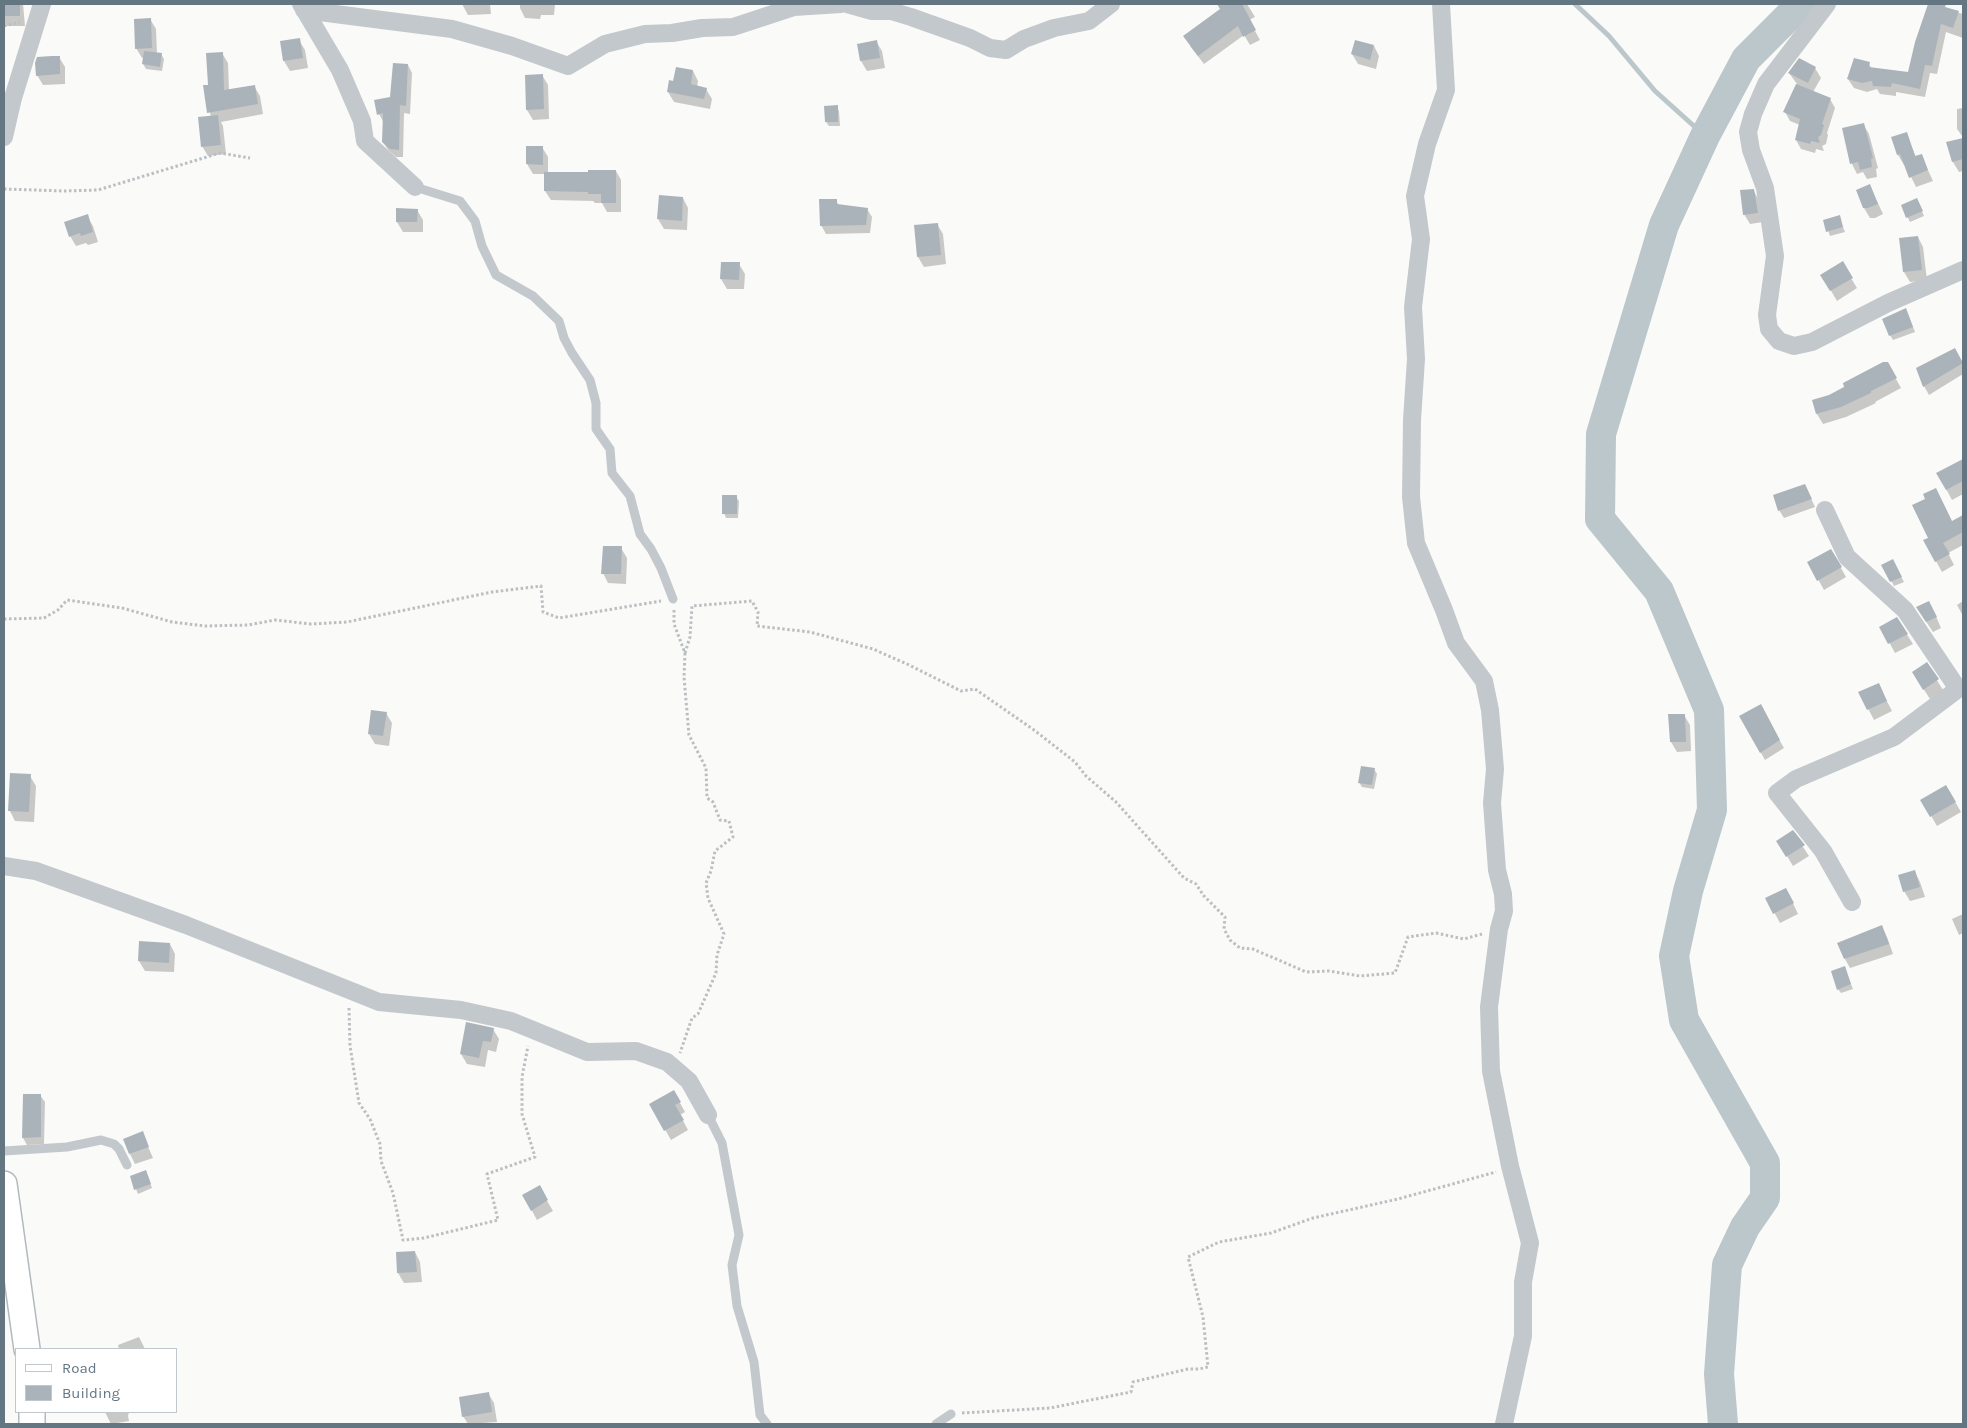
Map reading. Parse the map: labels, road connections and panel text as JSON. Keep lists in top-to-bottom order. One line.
{"legend":["Road","Building"]}
